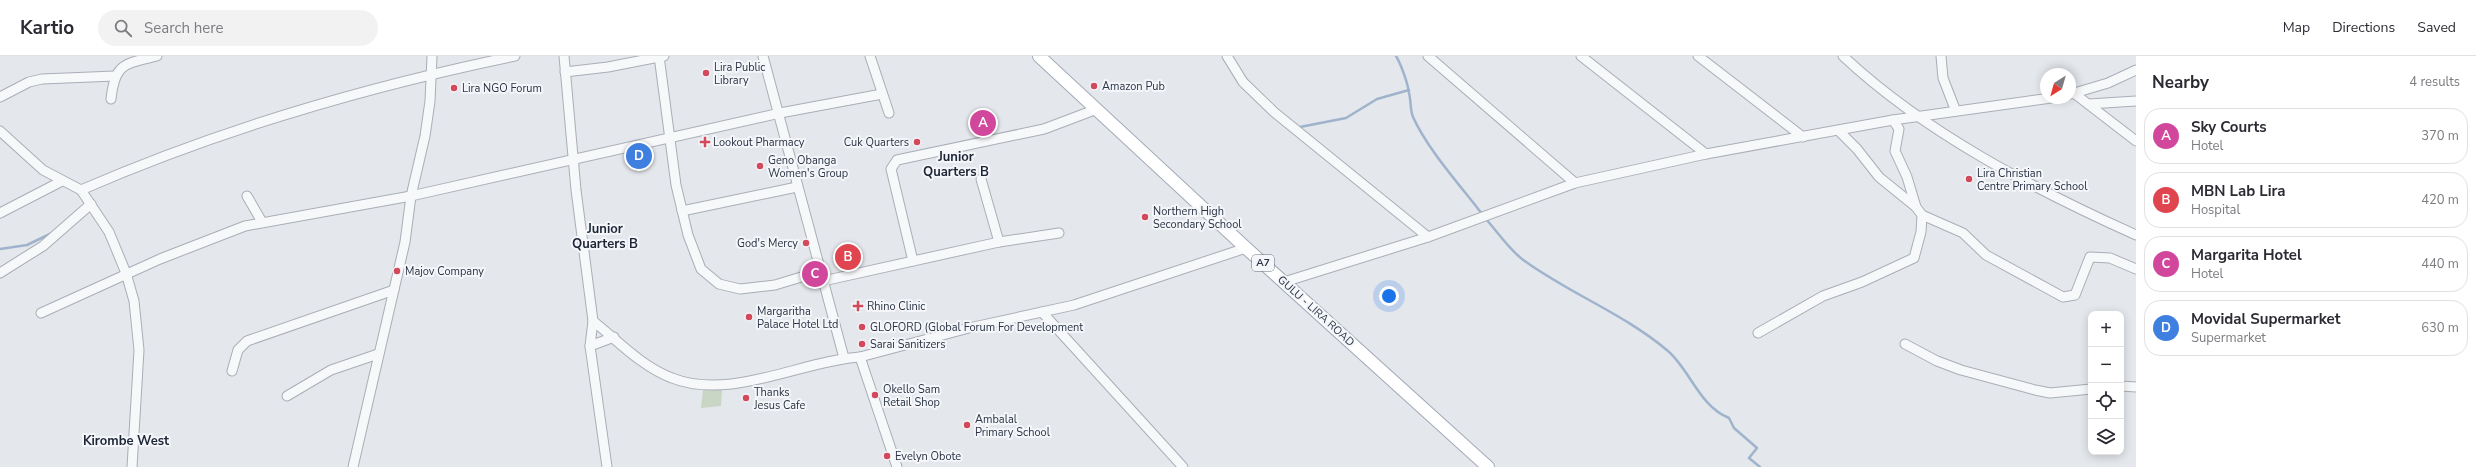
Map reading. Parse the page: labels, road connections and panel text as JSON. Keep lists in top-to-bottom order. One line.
{"streets":{"main road":["A7","GULU - LIRA ROAD"]},"districts":["Junior Quarters B","Junior Quarters B","Kirombe West"],"places":{"other":["Lira Public Library","Amazon Pub","Lira NGO Forum","Cuk Quarters","Geno Obanga Women's Group","Lira Christian Centre Primary School","Northern High Secondary School","God's Mercy","Majov Company","Margaritha Palace Hotel Ltd","GLOFORD (Global Forum For Development","Sarai Sanitizers","Okello Sam Retail Shop","Thanks Jesus Cafe","Ambalal Primary School","Evelyn Obote"],"health":["Lookout Pharmacy","Rhino Clinic"]},"north":"bottom left","page":{"header":"Kartio","search":"Search here","nav":["Map","Directions","Saved"],"heading":["Nearby","4 results"],"pins":["A","D","B","C"],"list":[{"mark":"A","name":"Sky Courts","note":"Hotel","value":"370 m"},{"mark":"B","name":"MBN Lab Lira","note":"Hospital","value":"420 m"},{"mark":"C","name":"Margarita Hotel","note":"Hotel","value":"440 m"},{"mark":"D","name":"Movidal Supermarket","note":"Supermarket","value":"630 m"}],"map_buttons":["+","−"]}}
